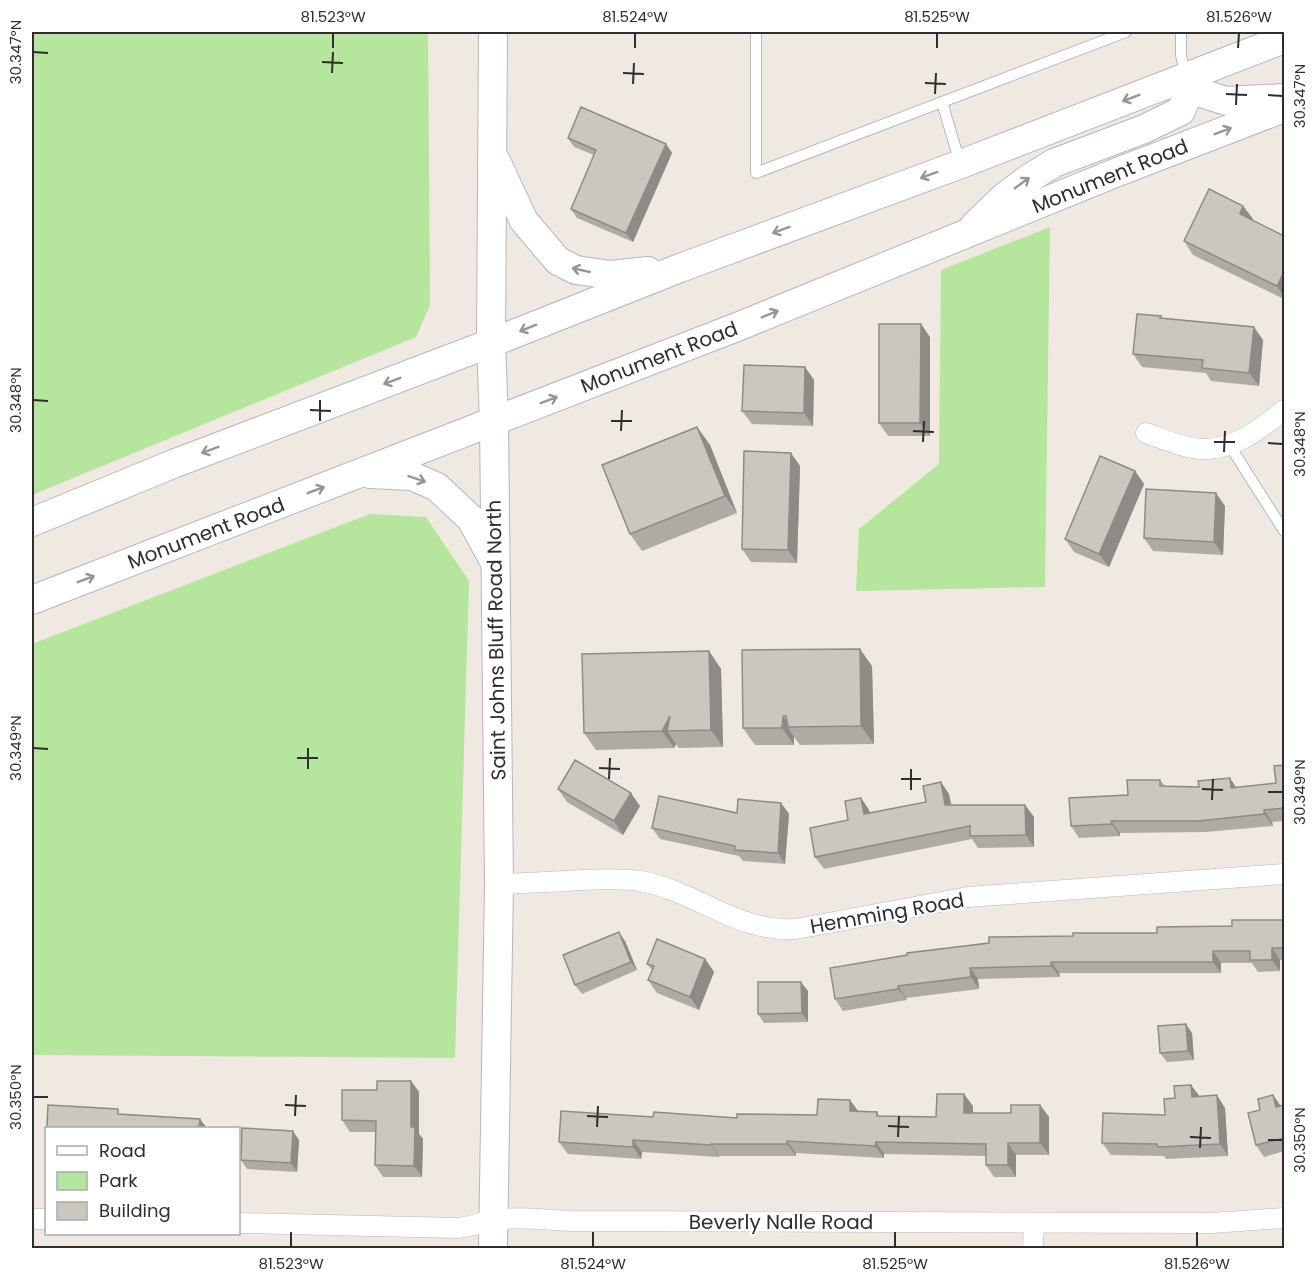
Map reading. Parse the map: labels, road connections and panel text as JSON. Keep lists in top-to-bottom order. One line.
{"streets":{"main road":["Monument Road","Saint Johns Bluff Road North"],"street":["Hemming Road","Beverly Nalle Road"]},"crossings":[["Monument Road","Saint Johns Bluff Road North"],["Saint Johns Bluff Road North","Hemming Road"],["Saint Johns Bluff Road North","Beverly Nalle Road"]],"legend":["Road","Park","Building"],"coordinates":["81.523°W","81.524°W","81.525°W","81.526°W","30.347°N","30.348°N","30.349°N","30.350°N"]}
